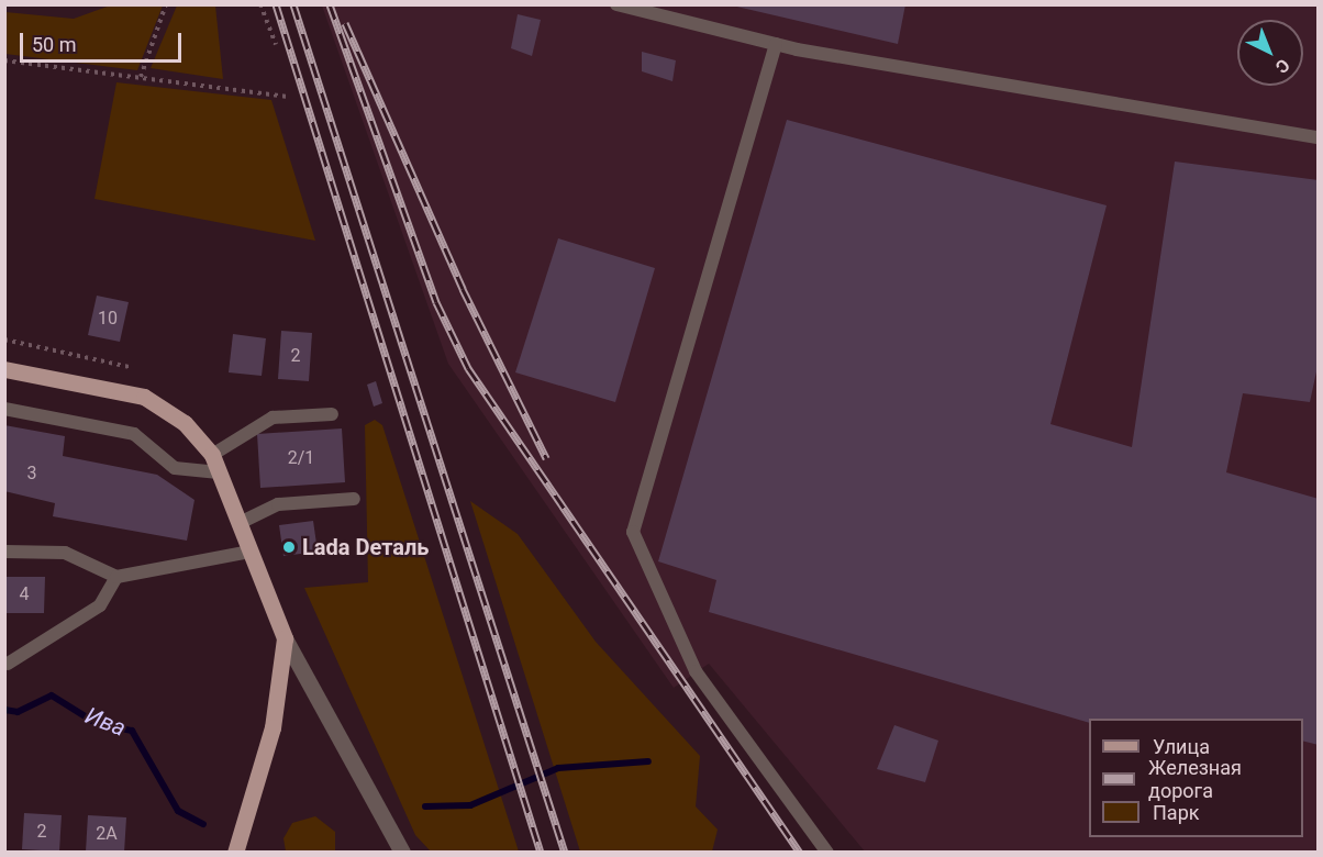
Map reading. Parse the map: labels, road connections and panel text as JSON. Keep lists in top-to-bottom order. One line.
{"water":["Ива"],"places":["Lada Dеталь"],"house_numbers":["10","2","2/1","3","4","2","2А"],"legend":["Улица","Железная дорога","Парк"],"scale_bar":"50 m","north":"bottom right"}
